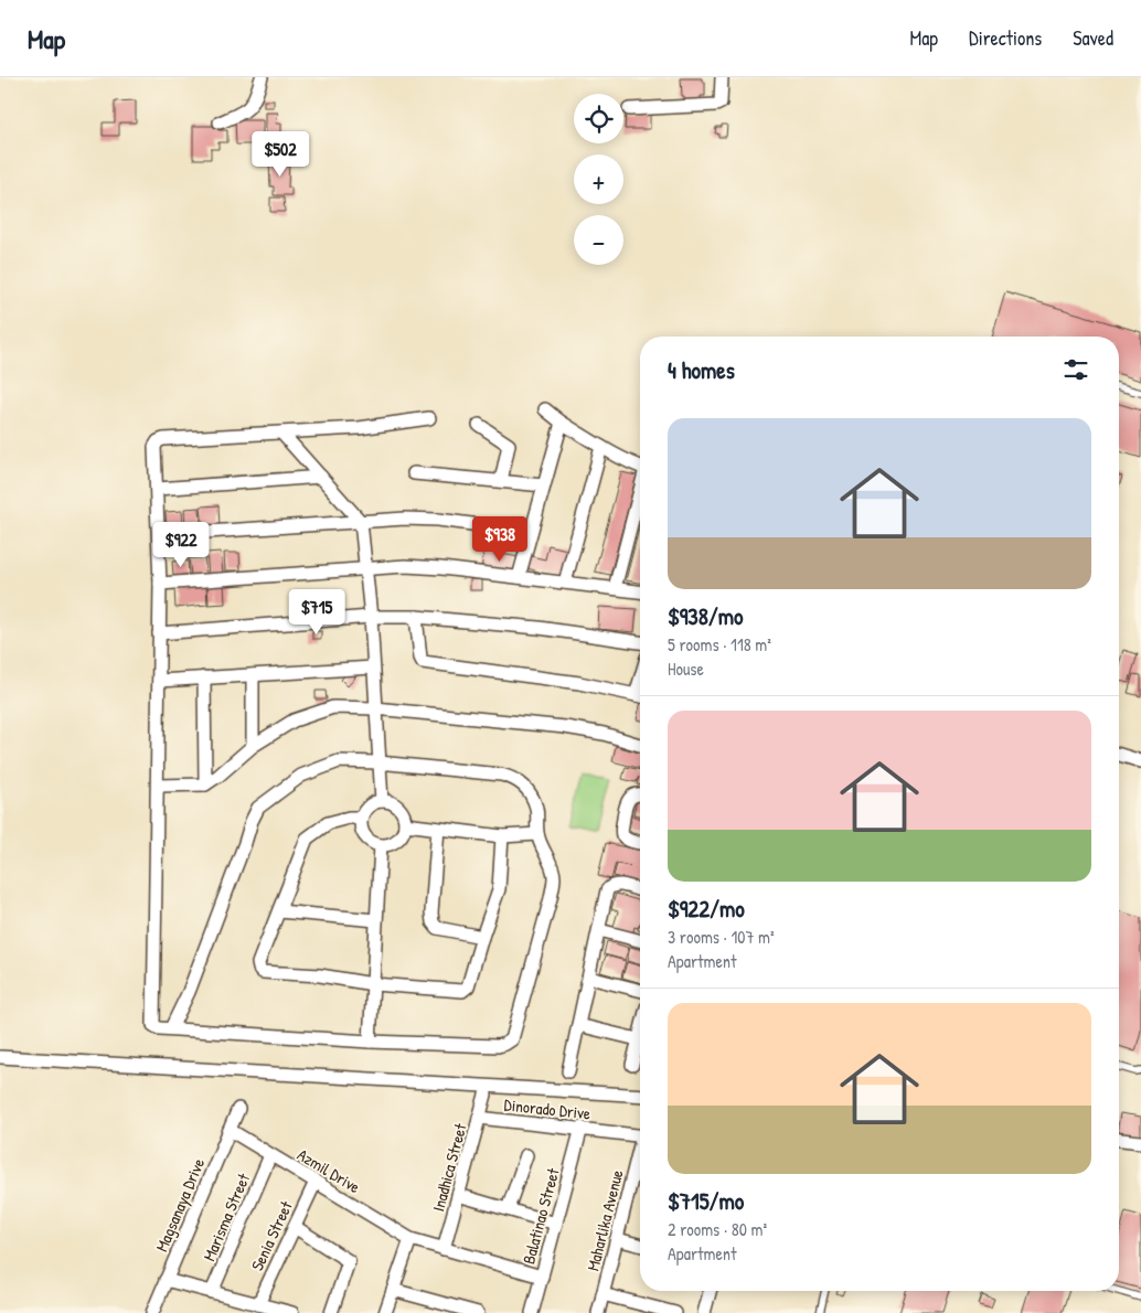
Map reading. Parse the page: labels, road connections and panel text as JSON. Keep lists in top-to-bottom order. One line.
{"streets":{"street":["Dinorado Drive","Inadhica Street","Azmil Drive","Magsanaya Drive","Balatinao Street","Marisma Street","Maharlika Avenue","Senia Street"]},"crossings":[["Dinorado Drive","Inadhica Street"],["Dinorado Drive","Balatinao Street"],["Inadhica Street","Azmil Drive"],["Azmil Drive","Magsanaya Drive"],["Azmil Drive","Balatinao Street"],["Azmil Drive","Marisma Street"],["Azmil Drive","Senia Street"]],"page":{"header":"Map","nav":["Map","Directions","Saved"],"map_buttons":["+","−"],"price":["$502","$938","$922","$715"],"heading":"4 homes","list":[{"name":"$938/mo","note":"5 rooms · 118 m² · House"},{"name":"$922/mo","note":"3 rooms · 107 m² · Apartment"},{"name":"$715/mo","note":"2 rooms · 80 m² · Apartment"}]}}
